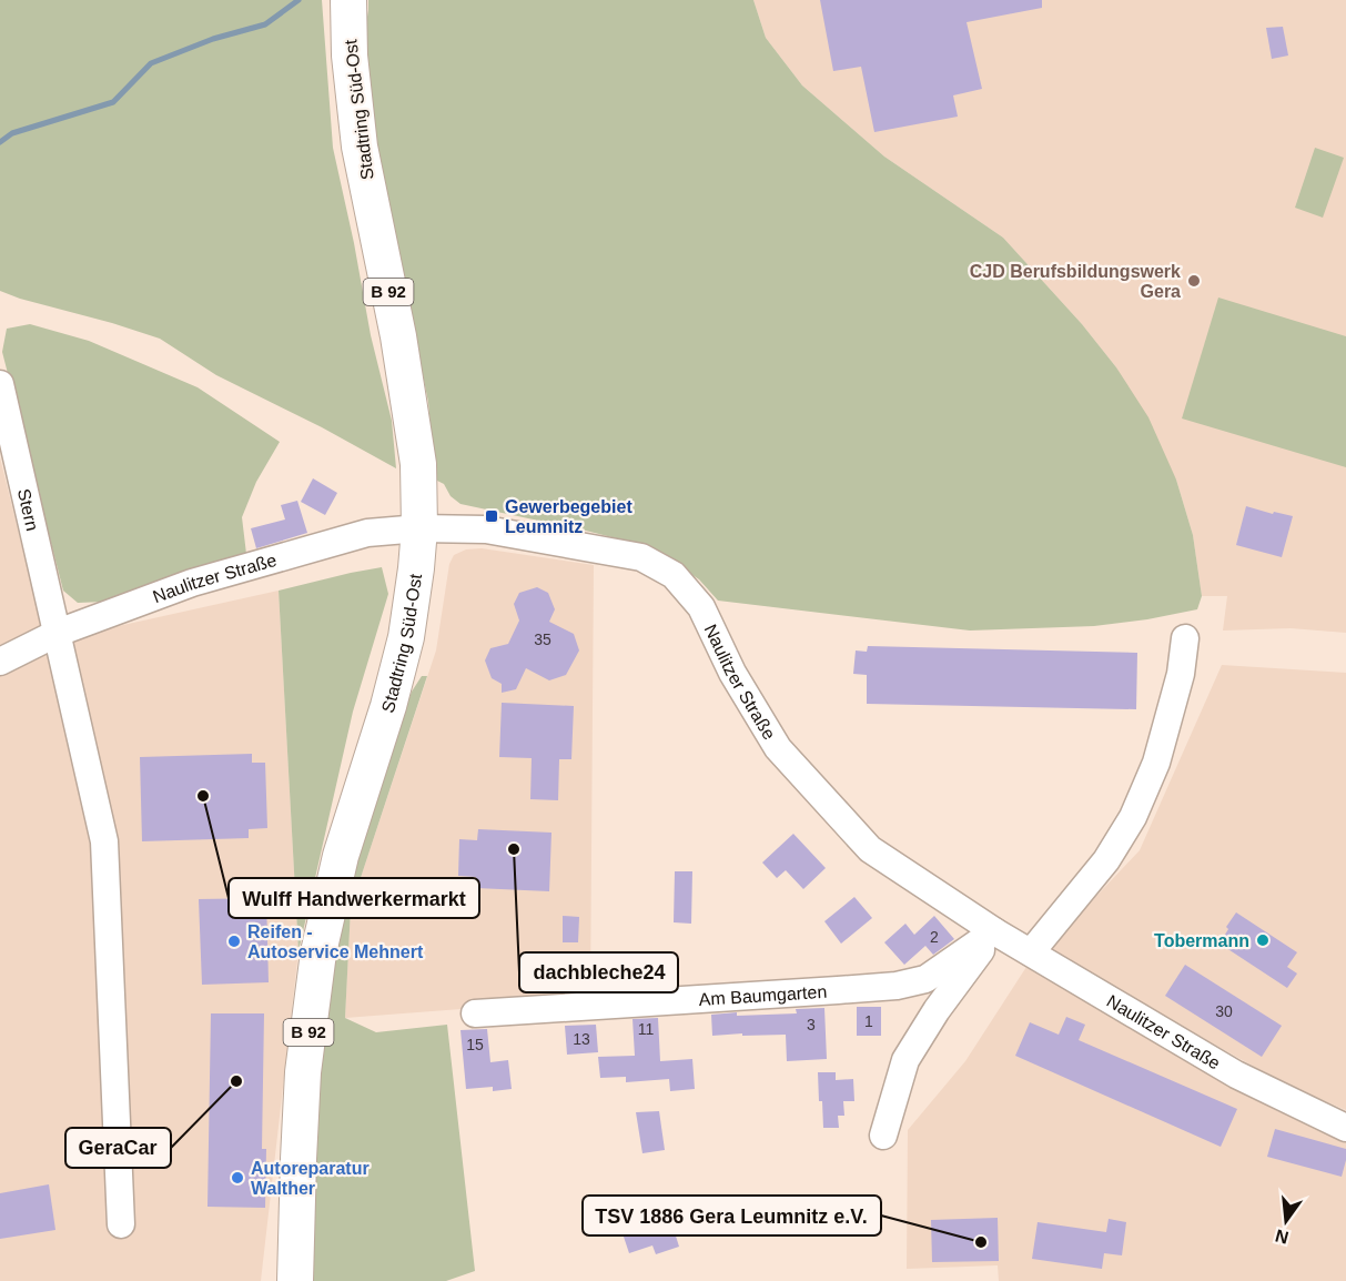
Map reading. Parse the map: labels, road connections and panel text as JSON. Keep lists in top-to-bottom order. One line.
{"streets":{"main road":["Stadtring Süd-Ost","B 92"],"street":["Stern","Naulitzer Straße","Am Baumgarten"]},"crossings":[["Stadtring Süd-Ost","Naulitzer Straße"],["Stern","Naulitzer Straße"],["Naulitzer Straße","Am Baumgarten"]],"places":{"other":["CJD Berufsbildungswerk Gera","Wulff Handwerkermarkt","dachbleche24","Tobermann","Reifen - Autoservice Mehnert","GeraCar","Autoreparatur Walther","TSV 1886 Gera Leumnitz e.V."],"transit":["Gewerbegebiet Leumnitz"]},"house_numbers":["35","2","30","1","3","11","13","15"],"north":"bottom"}
